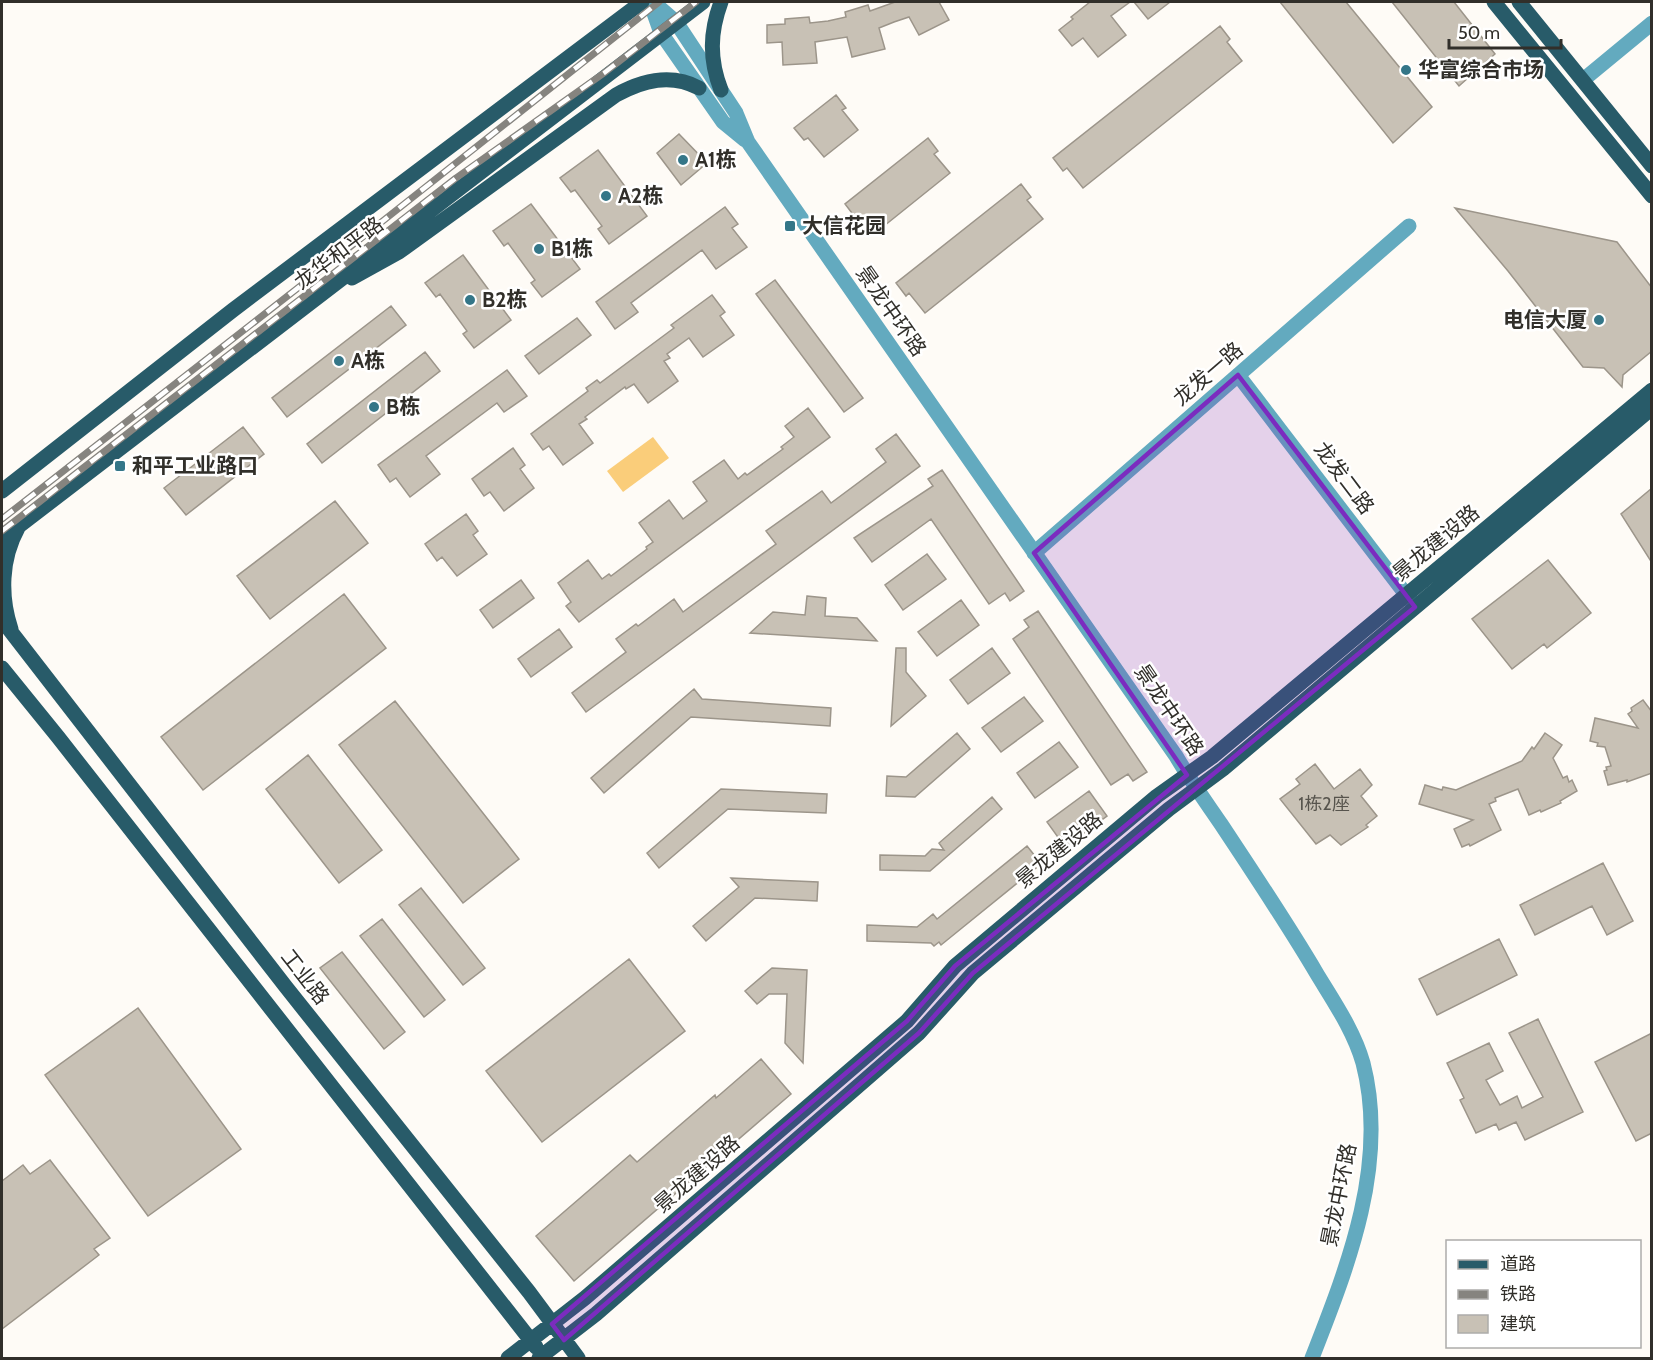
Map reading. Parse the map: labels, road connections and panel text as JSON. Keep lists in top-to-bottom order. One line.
{"streets":{"main road":["龙华和平路","景龙建设路","工业路"],"street":["景龙中环路","龙发一路","龙发二路"]},"crossings":[["龙华和平路","景龙中环路"],["景龙中环路","龙发一路"],["景龙中环路","景龙建设路"],["龙发一路","龙发二路"],["龙发二路","景龙建设路"],["景龙建设路","工业路"]],"places":{"other":["华富综合市场","A1栋","A2栋","B1栋","B2栋","电信大厦","A栋","B栋"],"transit":["大信花园","和平工业路口"]},"house_numbers":["1栋2座"],"legend":["道路","铁路","建筑"],"scale_bar":"50 m"}
